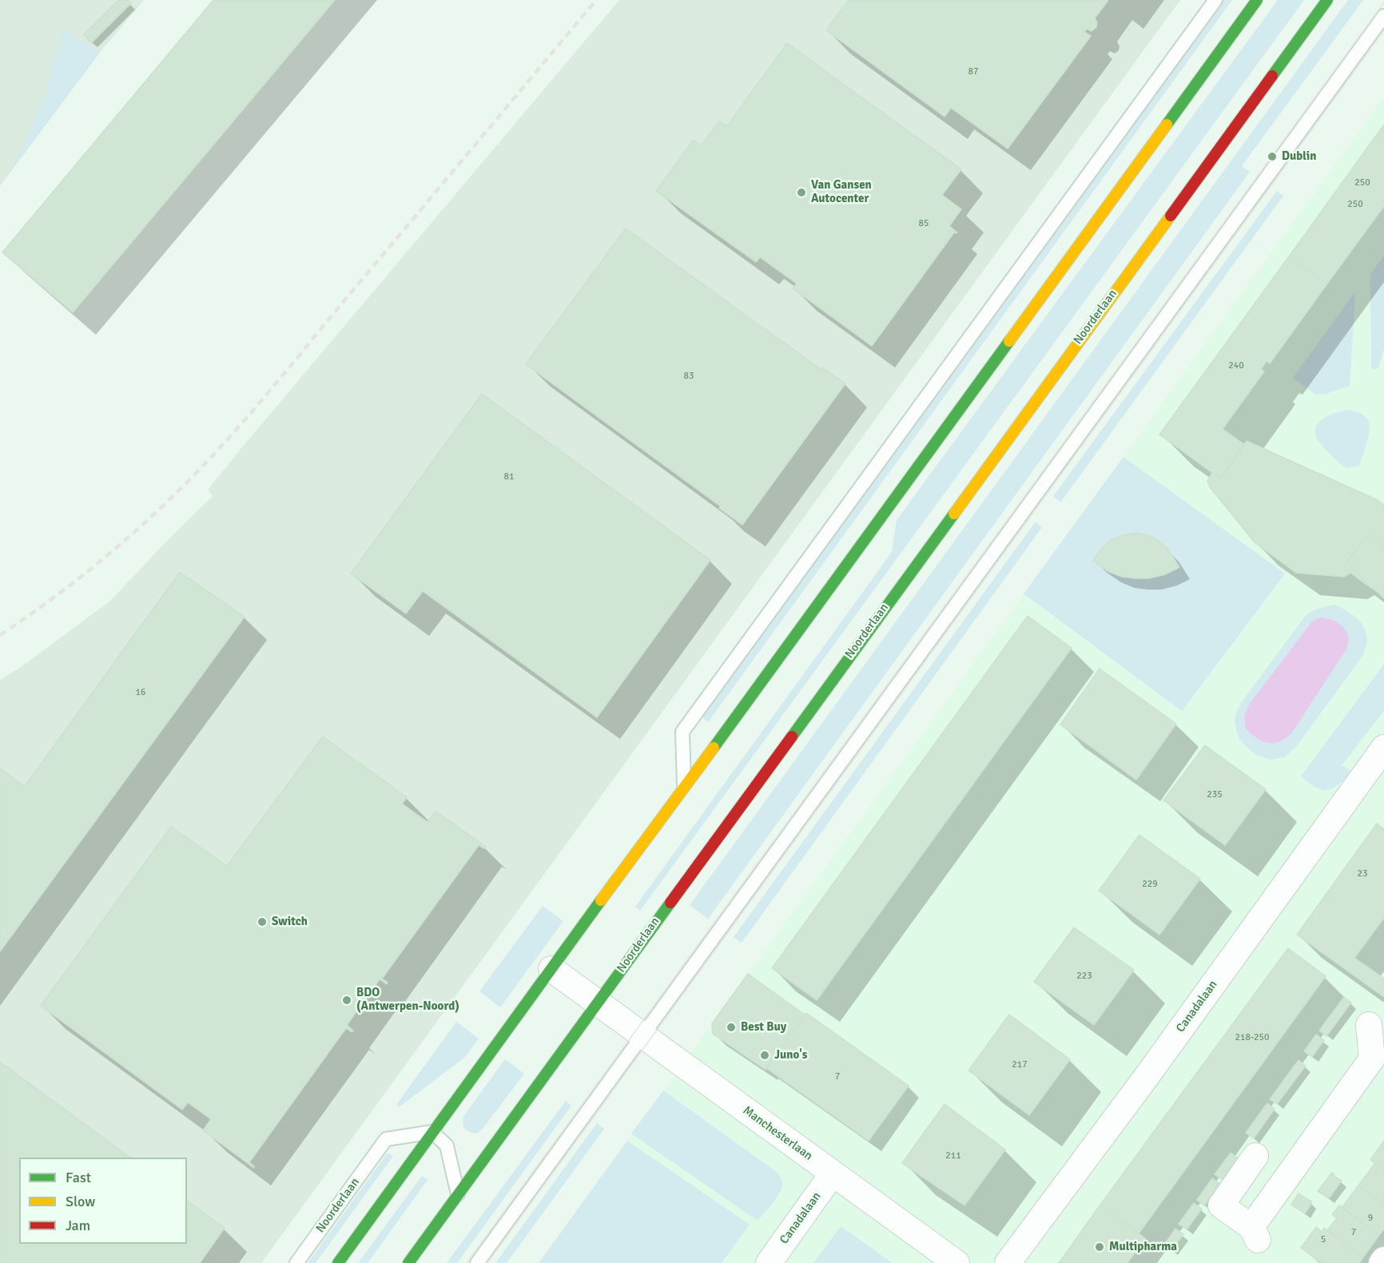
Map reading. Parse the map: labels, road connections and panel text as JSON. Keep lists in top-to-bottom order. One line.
{"streets":{"main road":["Noorderlaan"],"street":["Canadalaan","Manchesterlaan"]},"crossings":[["Noorderlaan","Manchesterlaan"],["Canadalaan","Manchesterlaan"]],"places":["Dublin","Van Gansen Autocenter","Switch","BDO (Antwerpen-Noord)","Best Buy","Juno's","Multipharma"],"house_numbers":["87","250","250","85","240","83","81","16","235","23","229","223","218-250","217","7","211","9","7","5"],"legend":["Fast","Slow","Jam"]}
